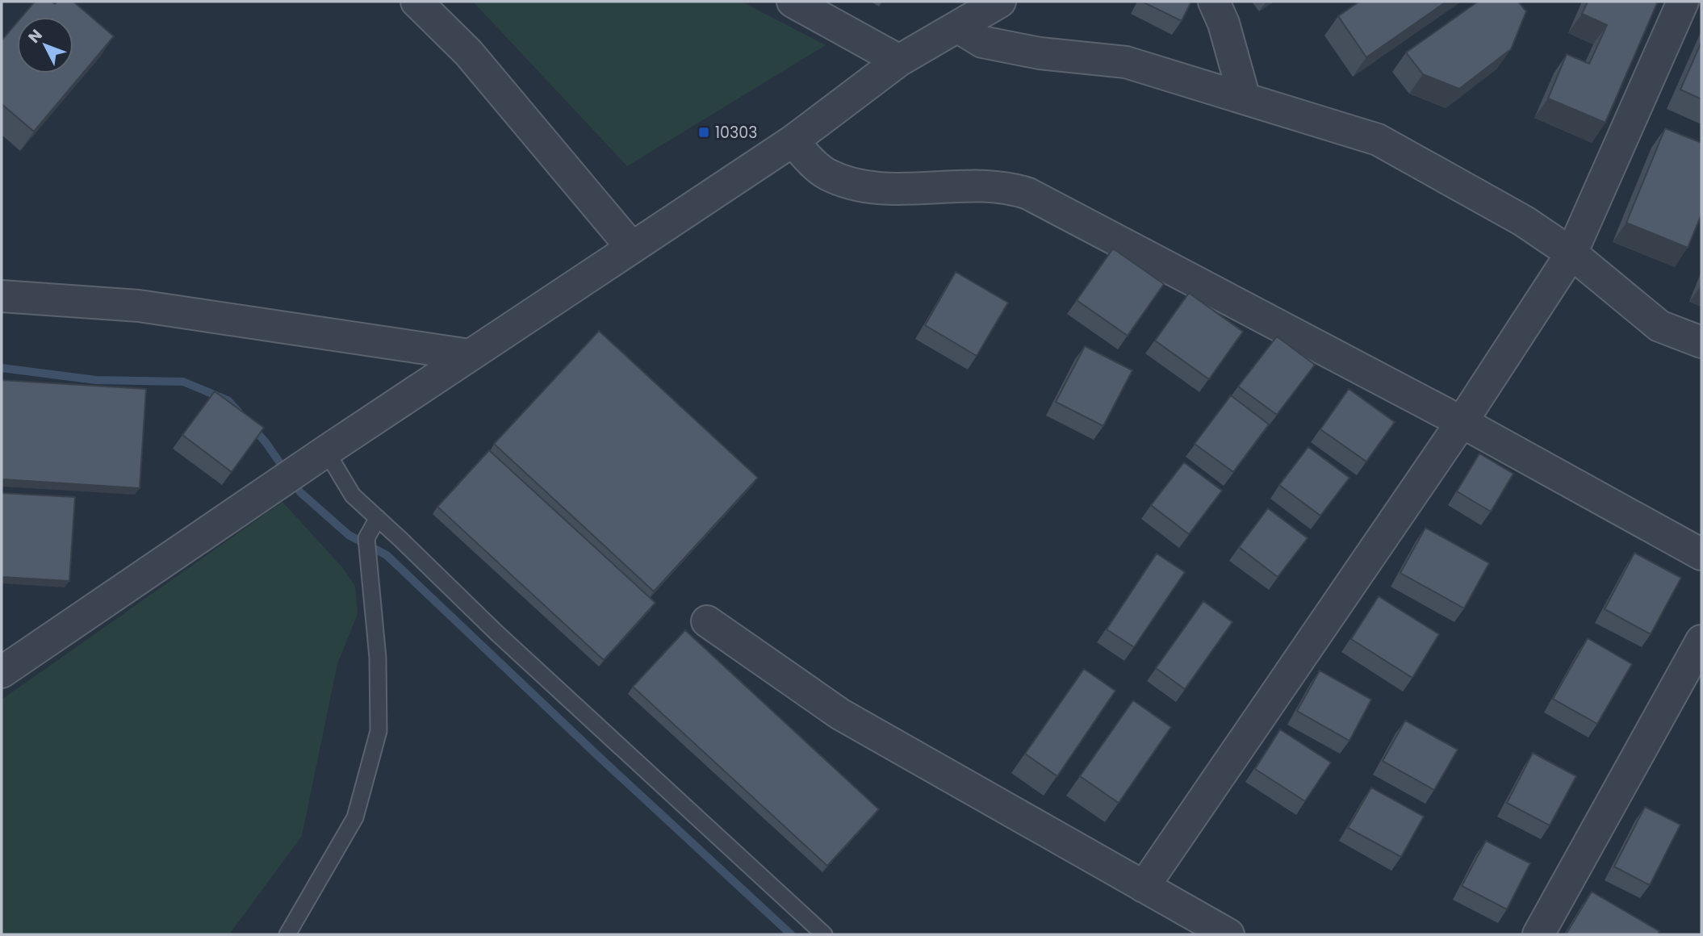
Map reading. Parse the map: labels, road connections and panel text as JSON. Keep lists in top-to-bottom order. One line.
{"places":{"transit":["10303"]},"north":"top left"}
